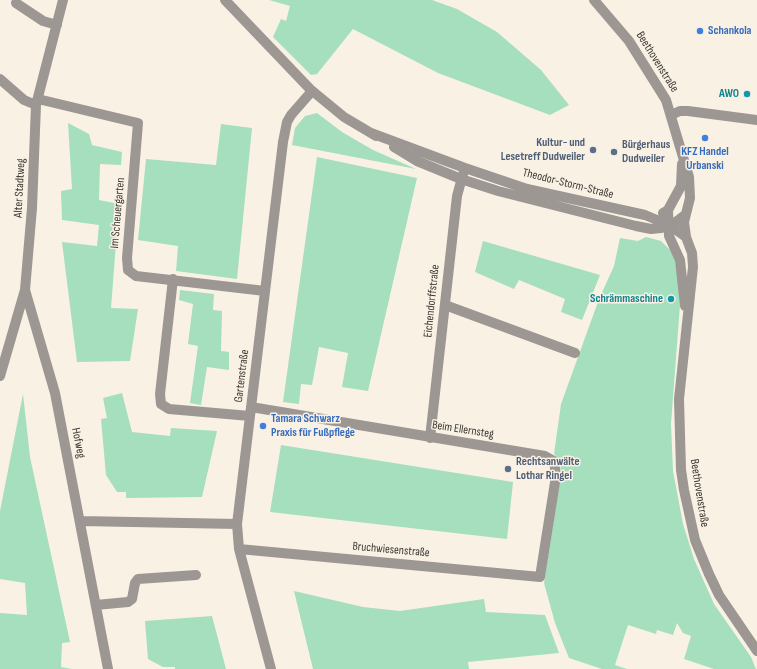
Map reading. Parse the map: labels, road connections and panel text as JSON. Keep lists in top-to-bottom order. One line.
{"streets":{"street":["Beethovenstraße","Theodor-Storm-Straße","Alter Stadtweg","Im Scheuergarten","Eichendorffstraße","Gartenstraße","Beim Ellernsteg","Hofweg","Bruchwiesenstraße"]},"crossings":[["Beethovenstraße","Theodor-Storm-Straße"],["Theodor-Storm-Straße","Eichendorffstraße"],["Theodor-Storm-Straße","Gartenstraße"],["Alter Stadtweg","Im Scheuergarten"],["Alter Stadtweg","Hofweg"],["Im Scheuergarten","Gartenstraße"],["Im Scheuergarten","Beim Ellernsteg"],["Eichendorffstraße","Beim Ellernsteg"],["Gartenstraße","Beim Ellernsteg"],["Gartenstraße","Bruchwiesenstraße"],["Beim Ellernsteg","Bruchwiesenstraße"]],"places":["Schankola","AWO","KFZ Handel Urbanski","Kultur- und Lesetreff Dudweiler","Bürgerhaus Dudweiler","Schrämmaschine","Tamara Schwarz Praxis für Fußpflege","Rechtsanwälte Lothar Ringel"]}
